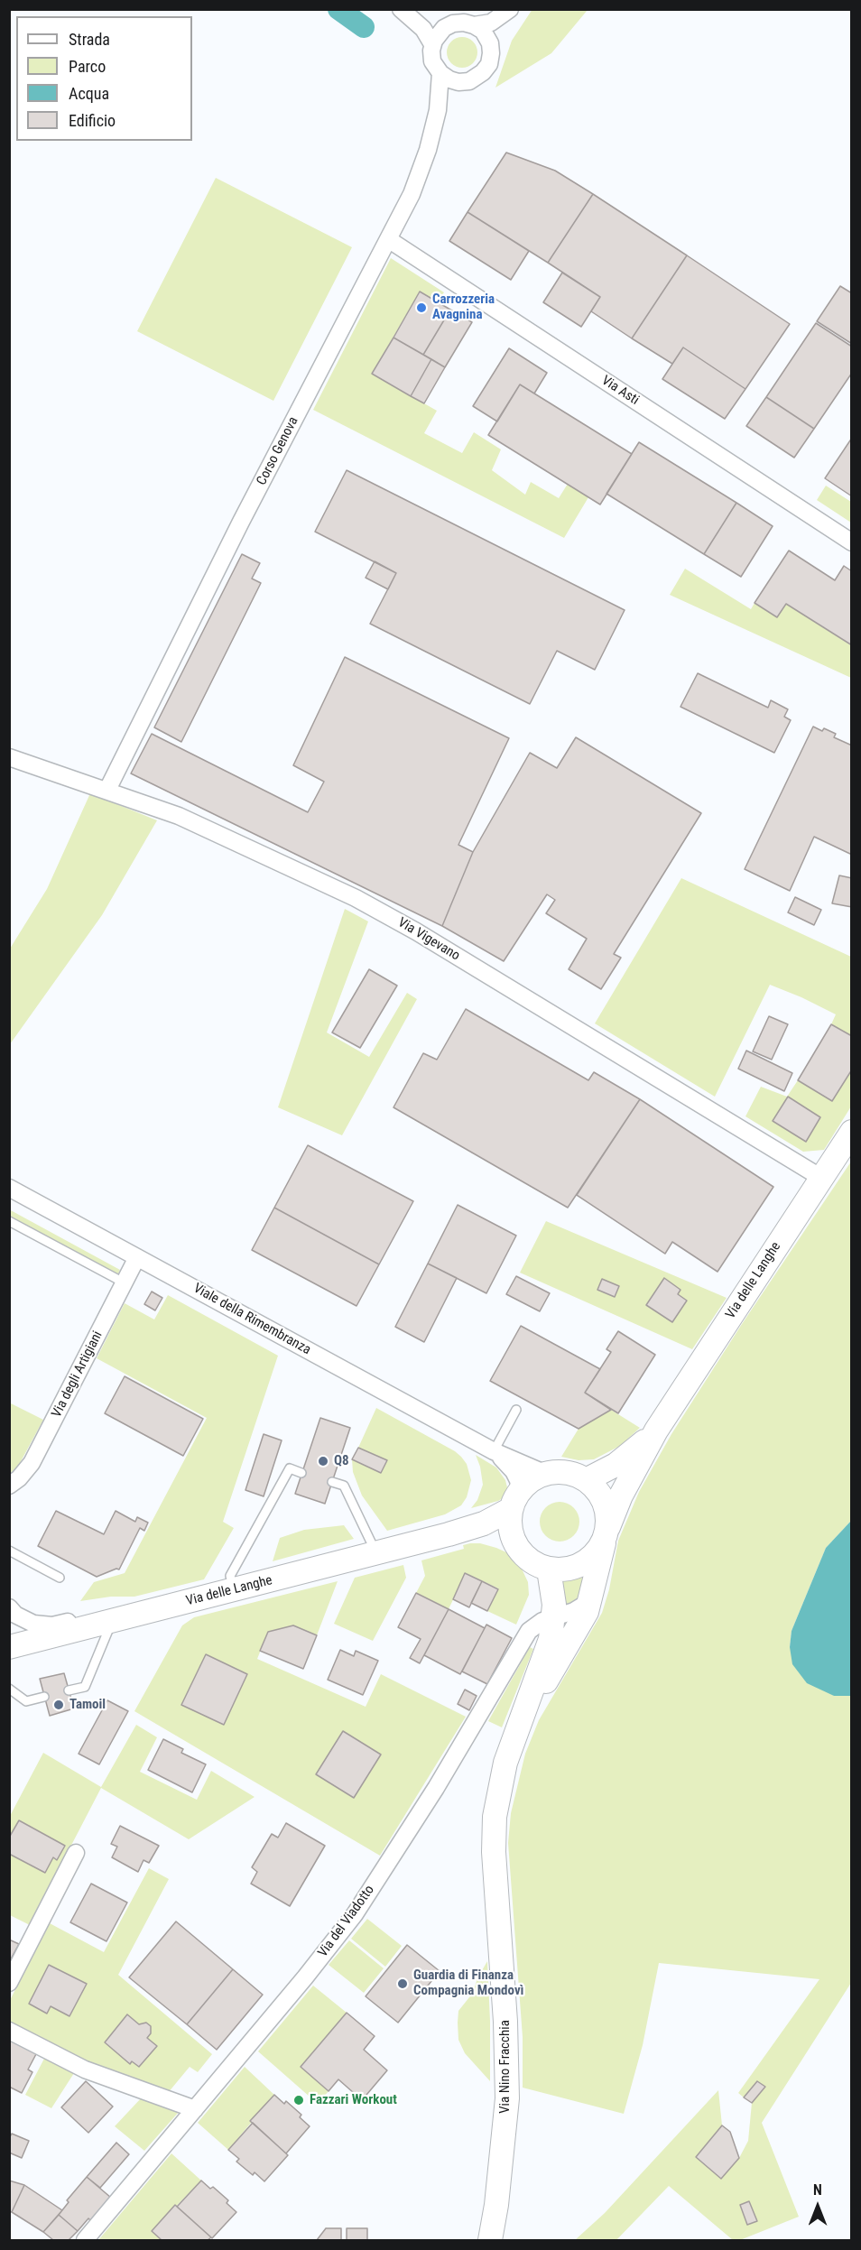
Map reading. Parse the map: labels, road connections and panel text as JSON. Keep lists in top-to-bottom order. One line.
{"streets":{"main road":["Via delle Langhe","Via Nino Fracchia"],"street":["Via Asti","Corso Genova","Via Vigevano","Viale della Rimembranza","Via degli Artigiani","Via del Viadotto"]},"crossings":[["Via Asti","Corso Genova"],["Corso Genova","Via Vigevano"],["Via Vigevano","Via delle Langhe"],["Via delle Langhe","Via Nino Fracchia"],["Viale della Rimembranza","Via degli Artigiani"],["Via del Viadotto","Via Nino Fracchia"]],"places":["Carrozzeria Avagnina","Q8","Tamoil","Guardia di Finanza Compagnia Mondovì","Fazzari Workout"],"legend":["Strada","Parco","Acqua","Edificio"],"north":"top"}
